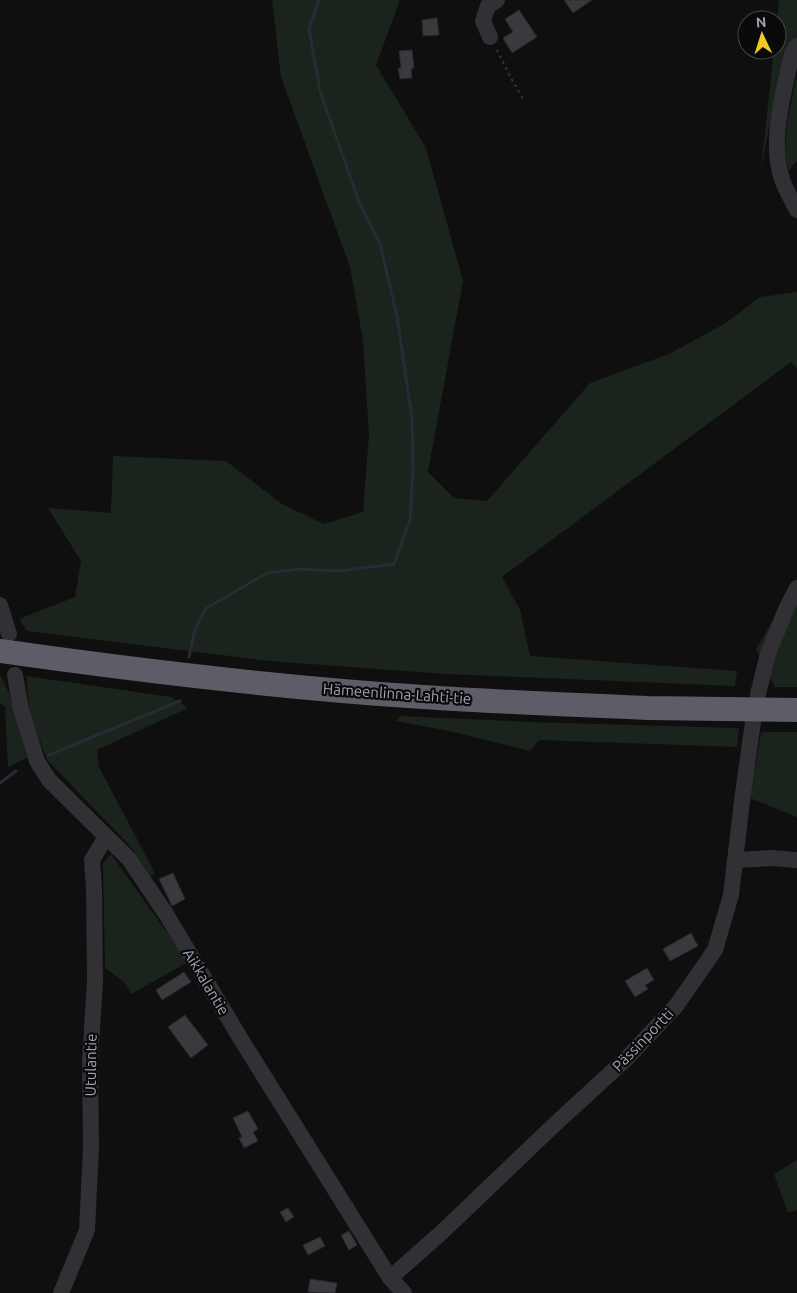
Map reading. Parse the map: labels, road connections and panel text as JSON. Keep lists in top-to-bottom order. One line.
{"streets":{"highway":["Hämeenlinna-Lahti-tie"],"street":["Aikkalantie","Pässinportti","Utulantie"]},"crossings":[["Aikkalantie","Pässinportti"],["Aikkalantie","Utulantie"]],"north":"top"}
